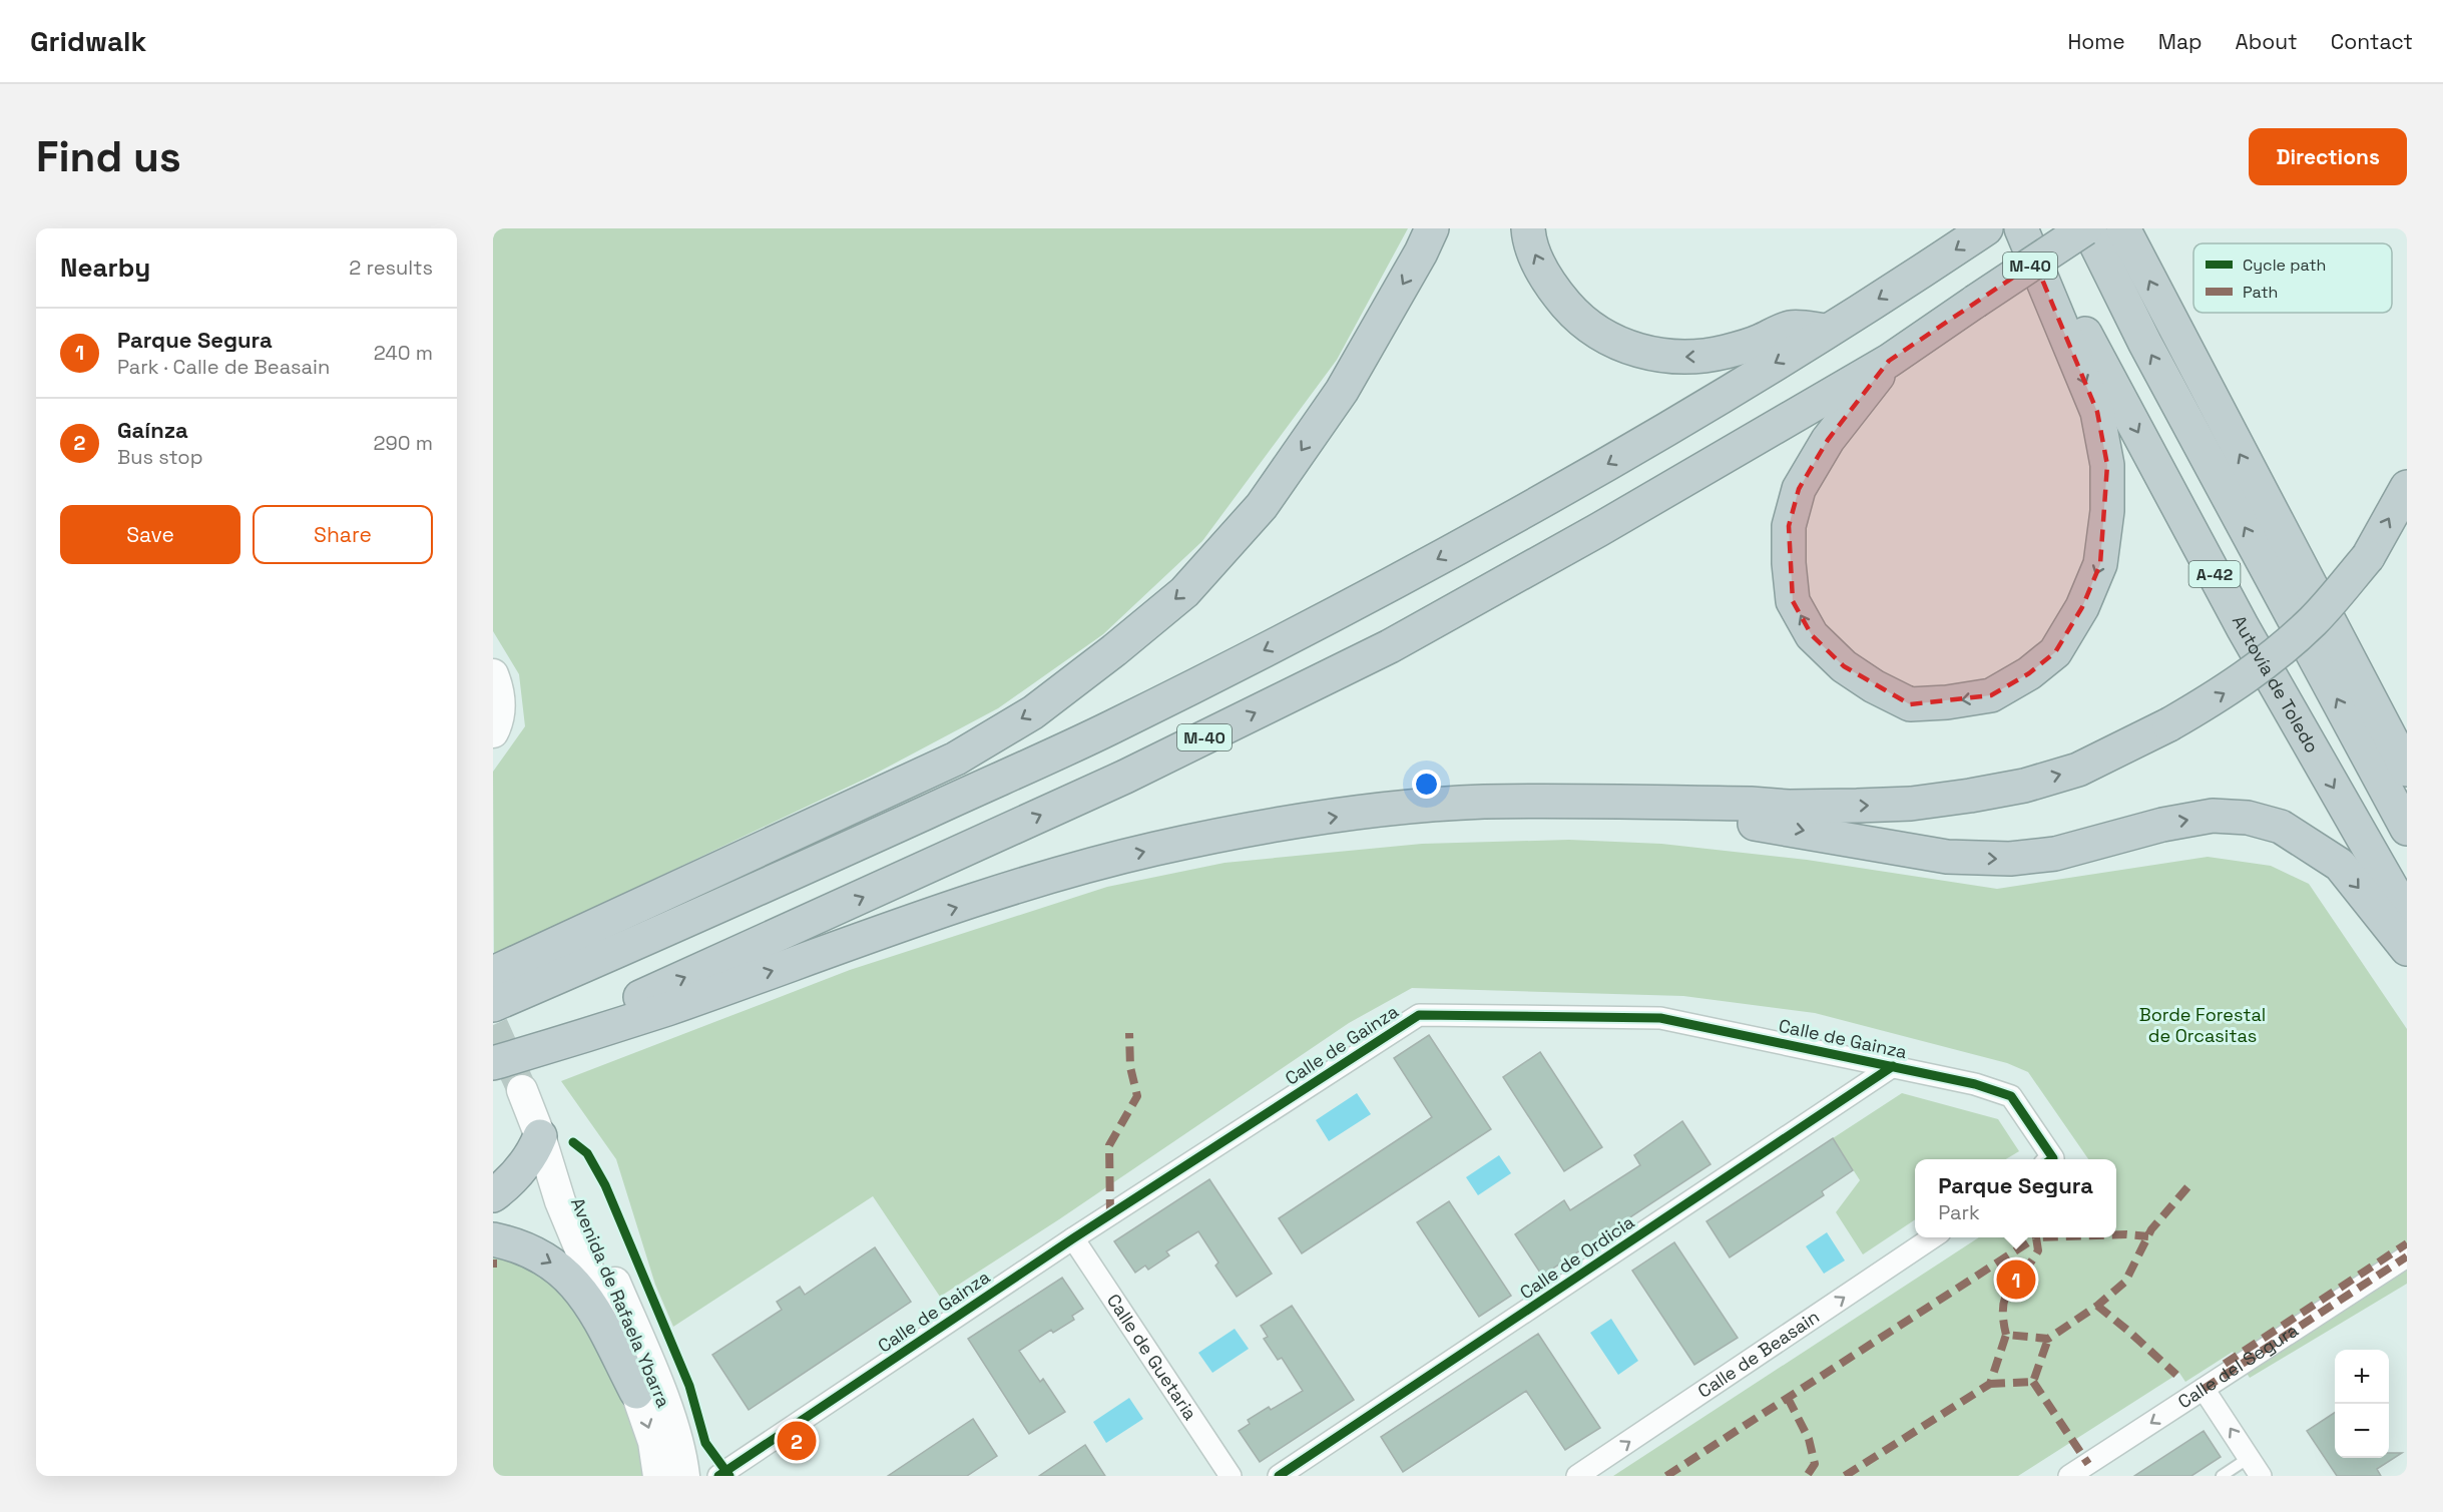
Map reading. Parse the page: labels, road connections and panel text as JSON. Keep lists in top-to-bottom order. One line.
{"streets":{"highway":["M-40","A-42","Autovía de Toledo"],"main road":["Avenida de Rafaela Ybarra"],"street":["Calle de Gainza","Calle de Ordicia","Calle de Beasain","Calle de Guetaria","Calle del Segura"]},"crossings":[["M-40","A-42"],["Calle de Gainza","Calle de Ordicia"],["Calle de Gainza","Calle de Guetaria"]],"one_way":["Calle de Beasain","Calle del Segura"],"parks":["Borde Forestal de Orcasitas"],"legend":["Cycle path","Path"],"page":{"header":"Gridwalk","nav":["Home","Map","About","Contact"],"buttons":["Directions",["Save","Share"]],"title":"Find us","heading":["Nearby","2 results"],"list":[{"mark":"1","name":"Parque Segura","note":"Park · Calle de Beasain","value":"240 m"},{"mark":"2","name":"Gaínza","note":"Bus stop","value":"290 m"}],"popup":["Parque Segura","Park"],"pins":["1","2"],"map_buttons":["+","−"]}}
